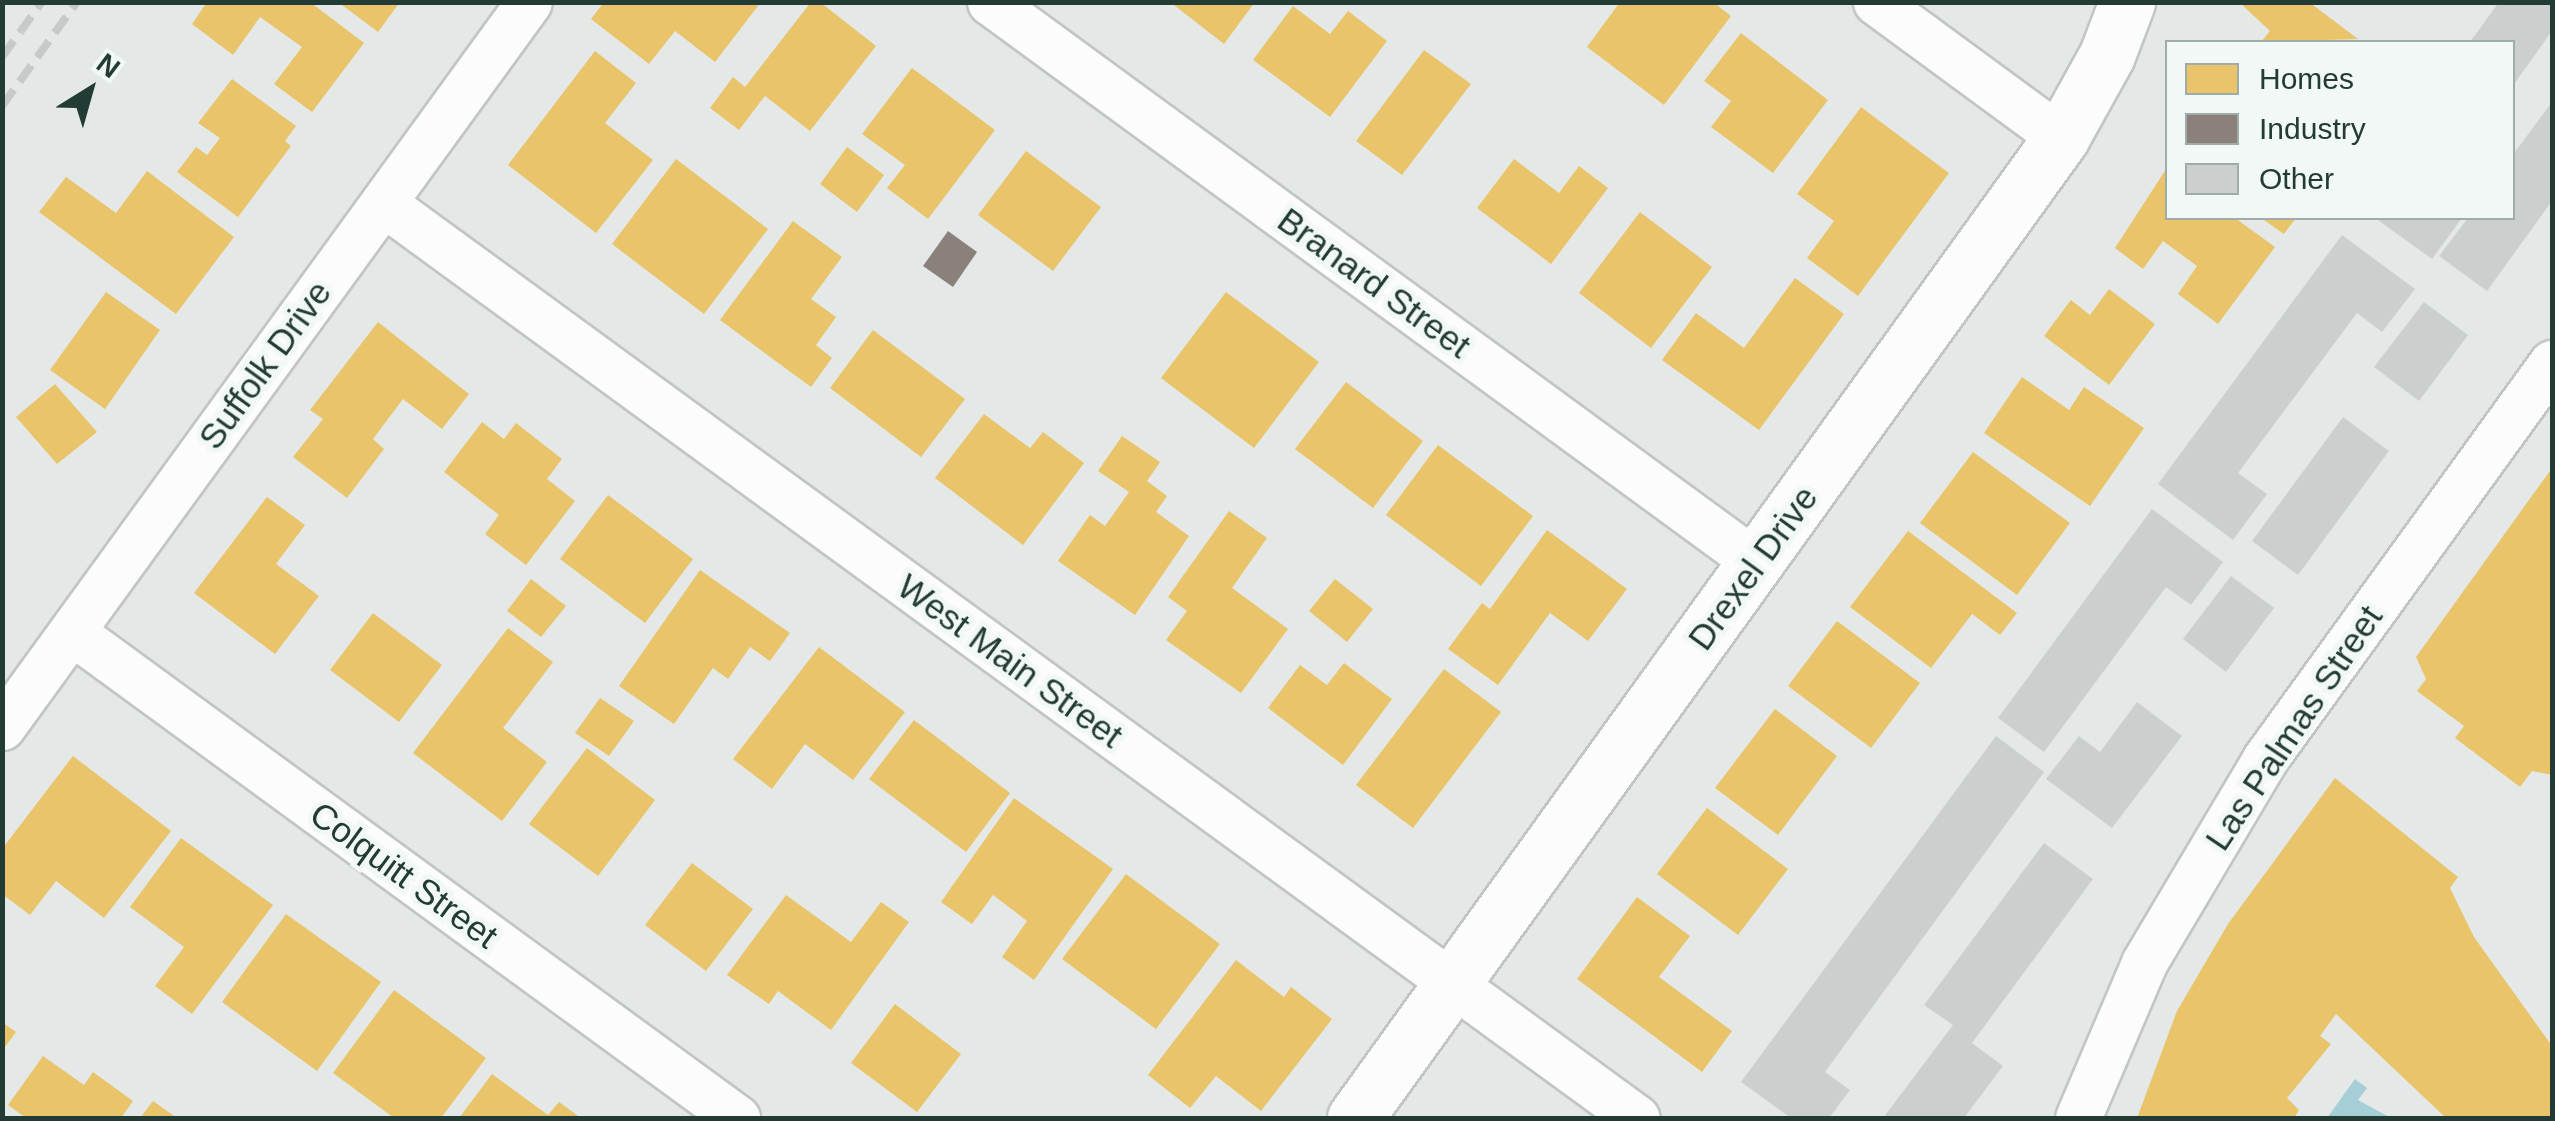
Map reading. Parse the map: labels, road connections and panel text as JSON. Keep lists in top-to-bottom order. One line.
{"streets":{"street":["Branard Street","Suffolk Drive","Drexel Drive","West Main Street","Las Palmas Street","Colquitt Street"]},"crossings":[["Branard Street","Drexel Drive"],["Suffolk Drive","West Main Street"],["Suffolk Drive","Colquitt Street"],["Drexel Drive","West Main Street"]],"legend":["Homes","Industry","Other"],"north":"top right"}
